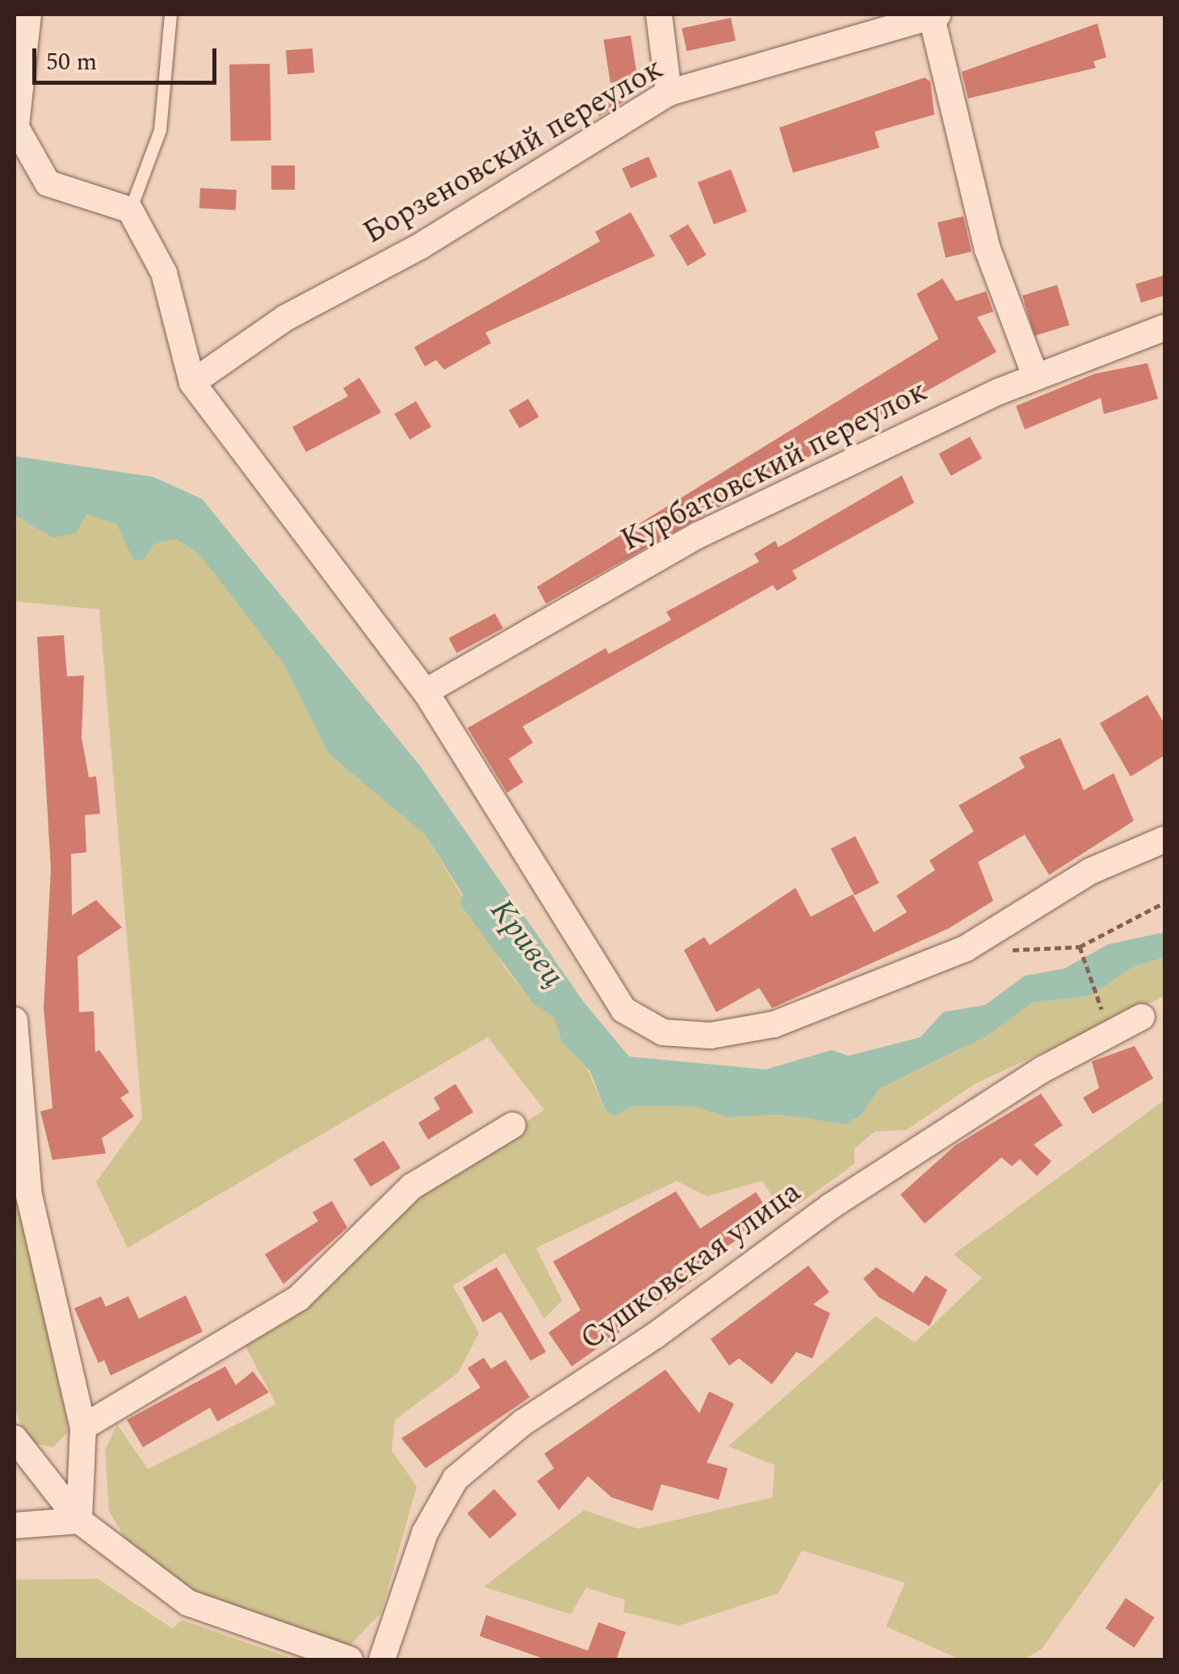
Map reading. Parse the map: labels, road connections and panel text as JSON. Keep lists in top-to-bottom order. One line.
{"streets":{"street":["Борзеновский переулок","Курбатовский переулок","Сушковская улица"]},"water":["Кривец"],"scale_bar":"50 m"}
